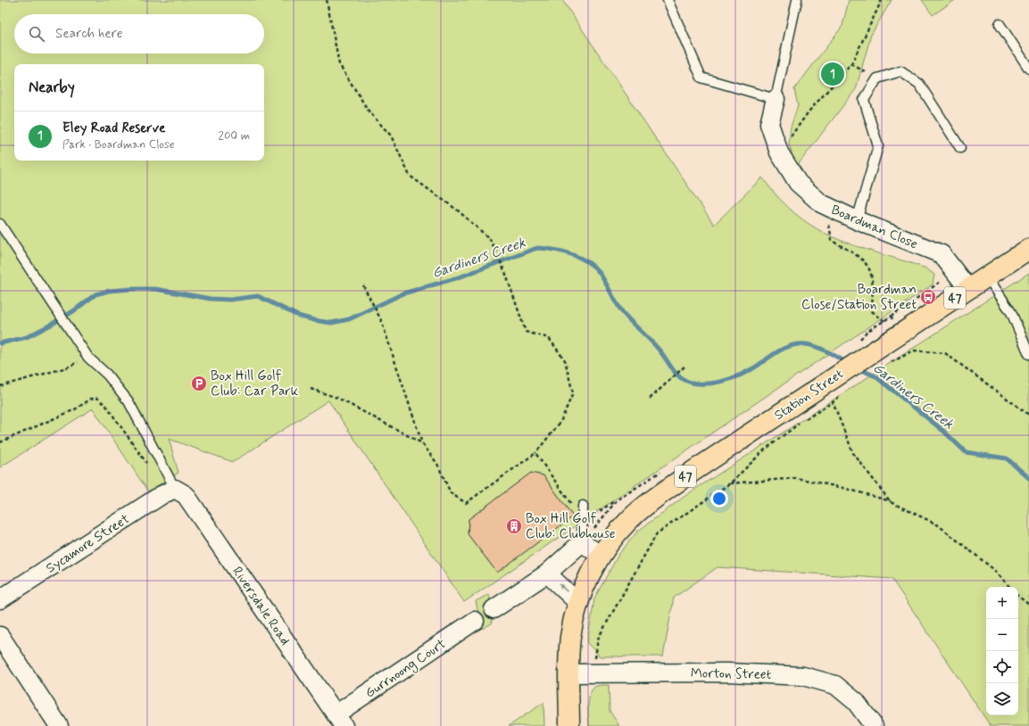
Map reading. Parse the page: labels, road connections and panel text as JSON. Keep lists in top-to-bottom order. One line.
{"streets":{"main road":["47","Station Street"],"street":["Boardman Close","Sycamore Street","Riversdale Road","Gurrnoong Court","Morton Street"]},"crossings":[["Boardman Close","Station Street"],["Station Street","Morton Street"],["Sycamore Street","Riversdale Road"],["Riversdale Road","Gurrnoong Court"]],"water":["Gardiners Creek"],"places":{"bus stop":["Boardman Close/Station Street"],"parking":["Box Hill Golf Club: Car Park"],"building":["Box Hill Golf Club: Clubhouse"]},"page":{"search":"Search here","pins":"1","heading":"Nearby","list":[{"mark":"1","name":"Eley Road Reserve","note":"Park · Boardman Close","value":"200 m"}],"map_buttons":["+","−"]}}
